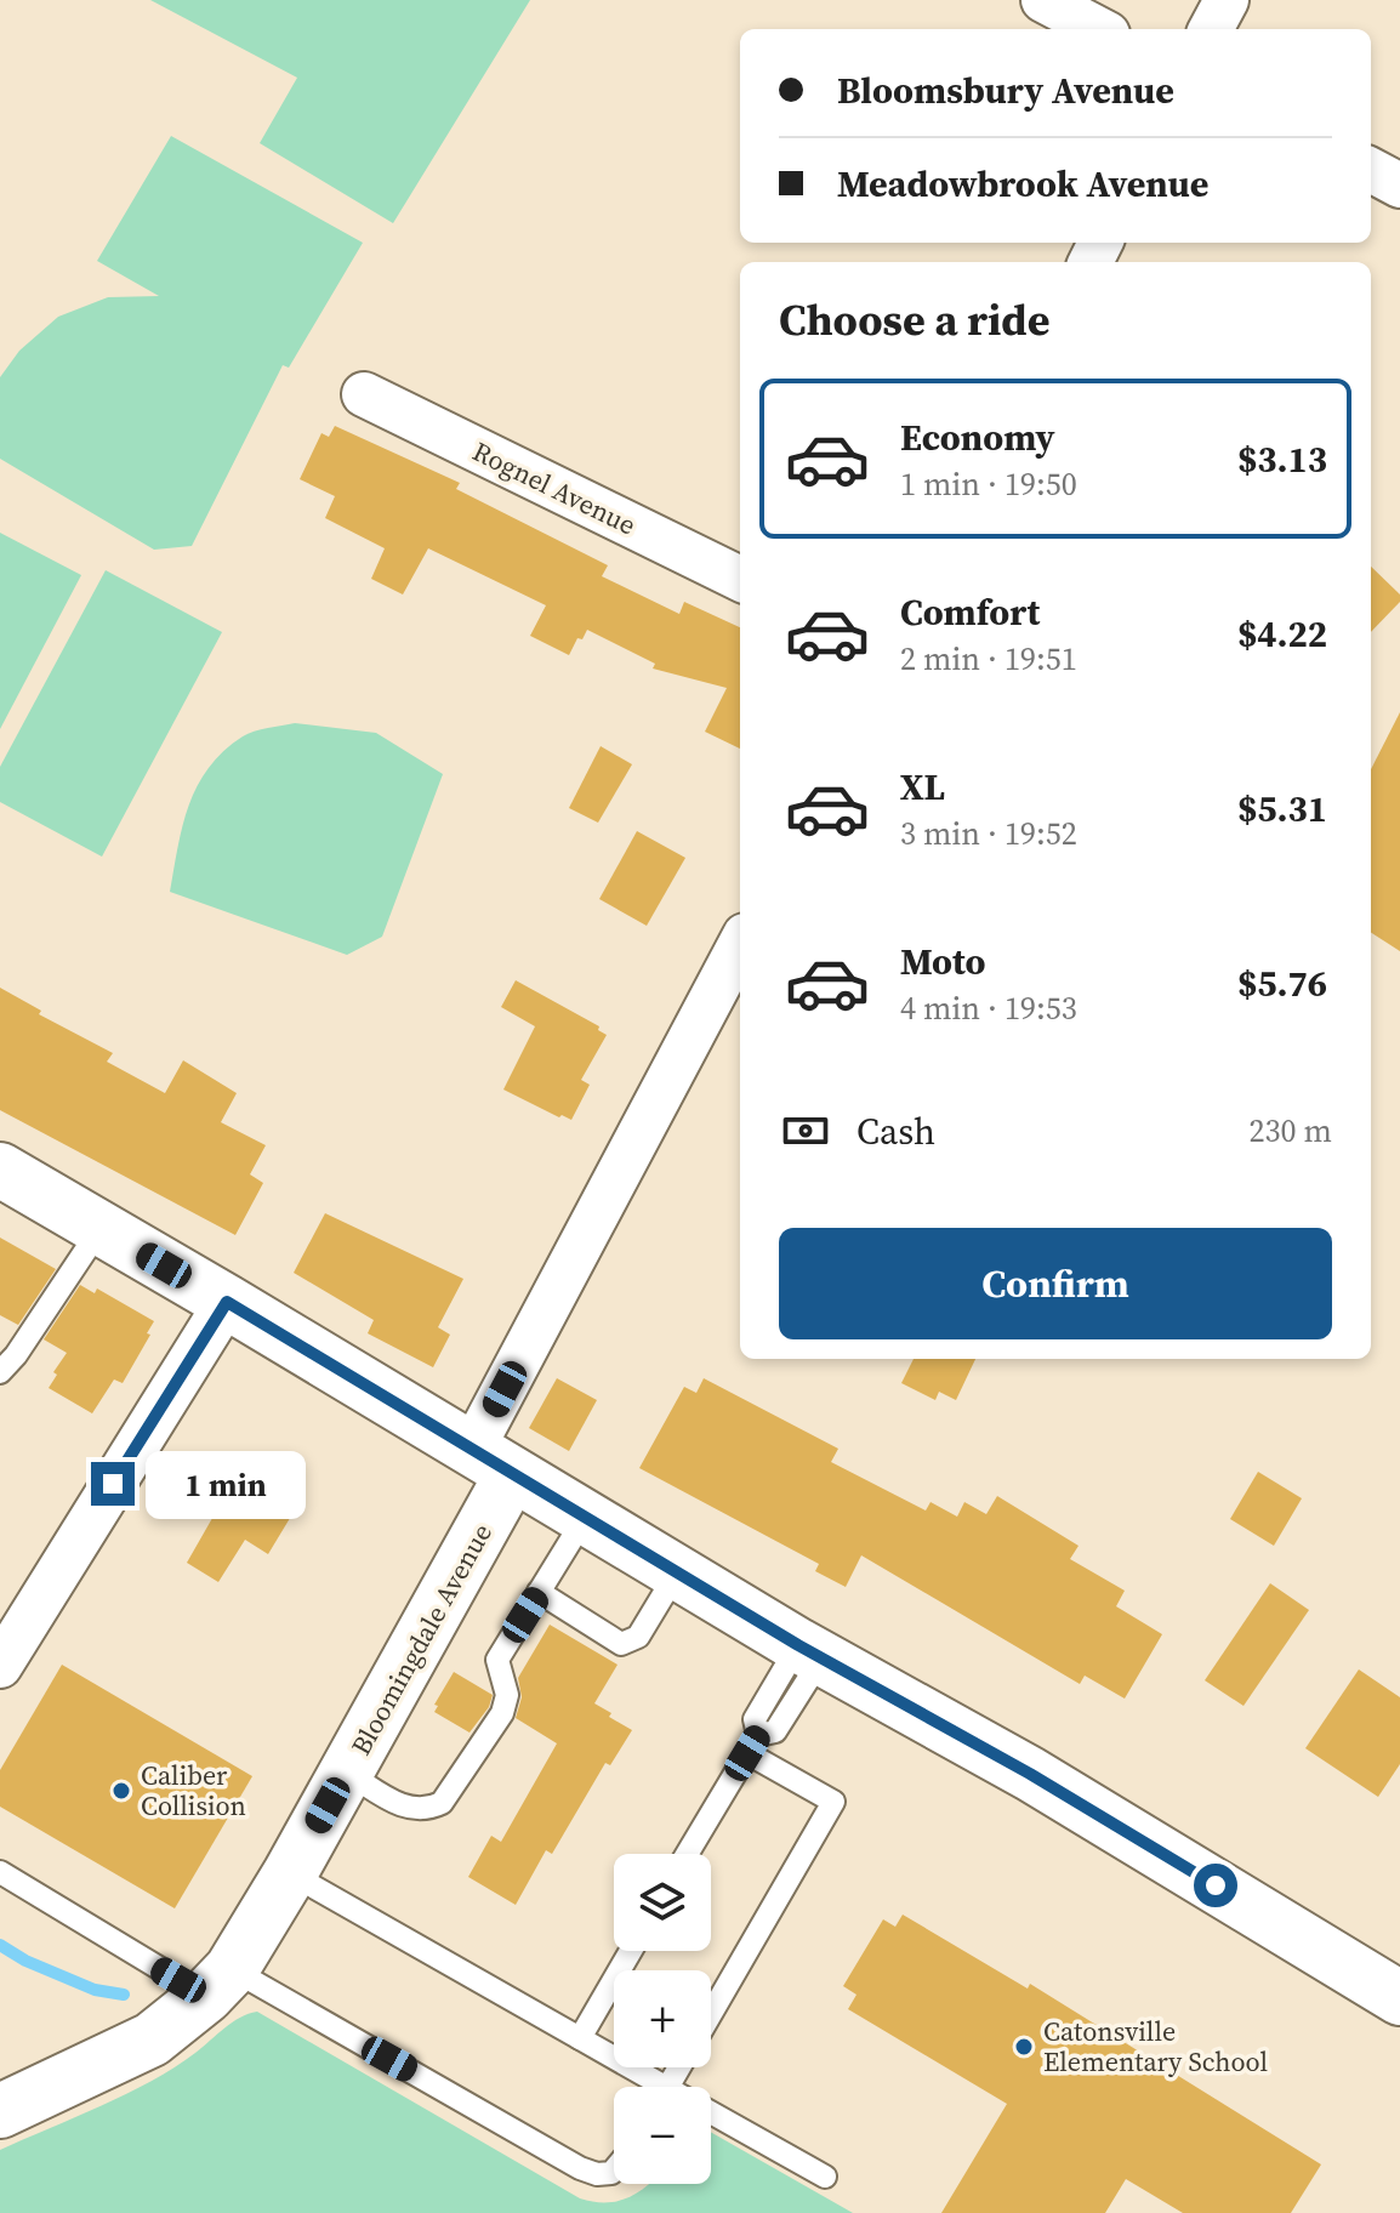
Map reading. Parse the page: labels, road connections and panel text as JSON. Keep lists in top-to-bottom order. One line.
{"streets":{"main road":["Bloomingdale Avenue"],"street":["Rognel Avenue"]},"places":["Caliber Collision","Catonsville Elementary School"],"page":{"banner":["Bloomsbury Avenue","Meadowbrook Avenue"],"heading":"Choose a ride","list":[{"name":"Economy","note":"1 min · 19:50","value":"$3.13"},{"name":"Comfort","note":"2 min · 19:51","value":"$4.22"},{"name":"XL","note":"3 min · 19:52","value":"$5.31"},{"name":"Moto","note":"4 min · 19:53","value":"$5.76"}],"pay":["Cash","230 m"],"buttons":"Confirm","bubble":"1 min","map_buttons":["+","−"]}}
